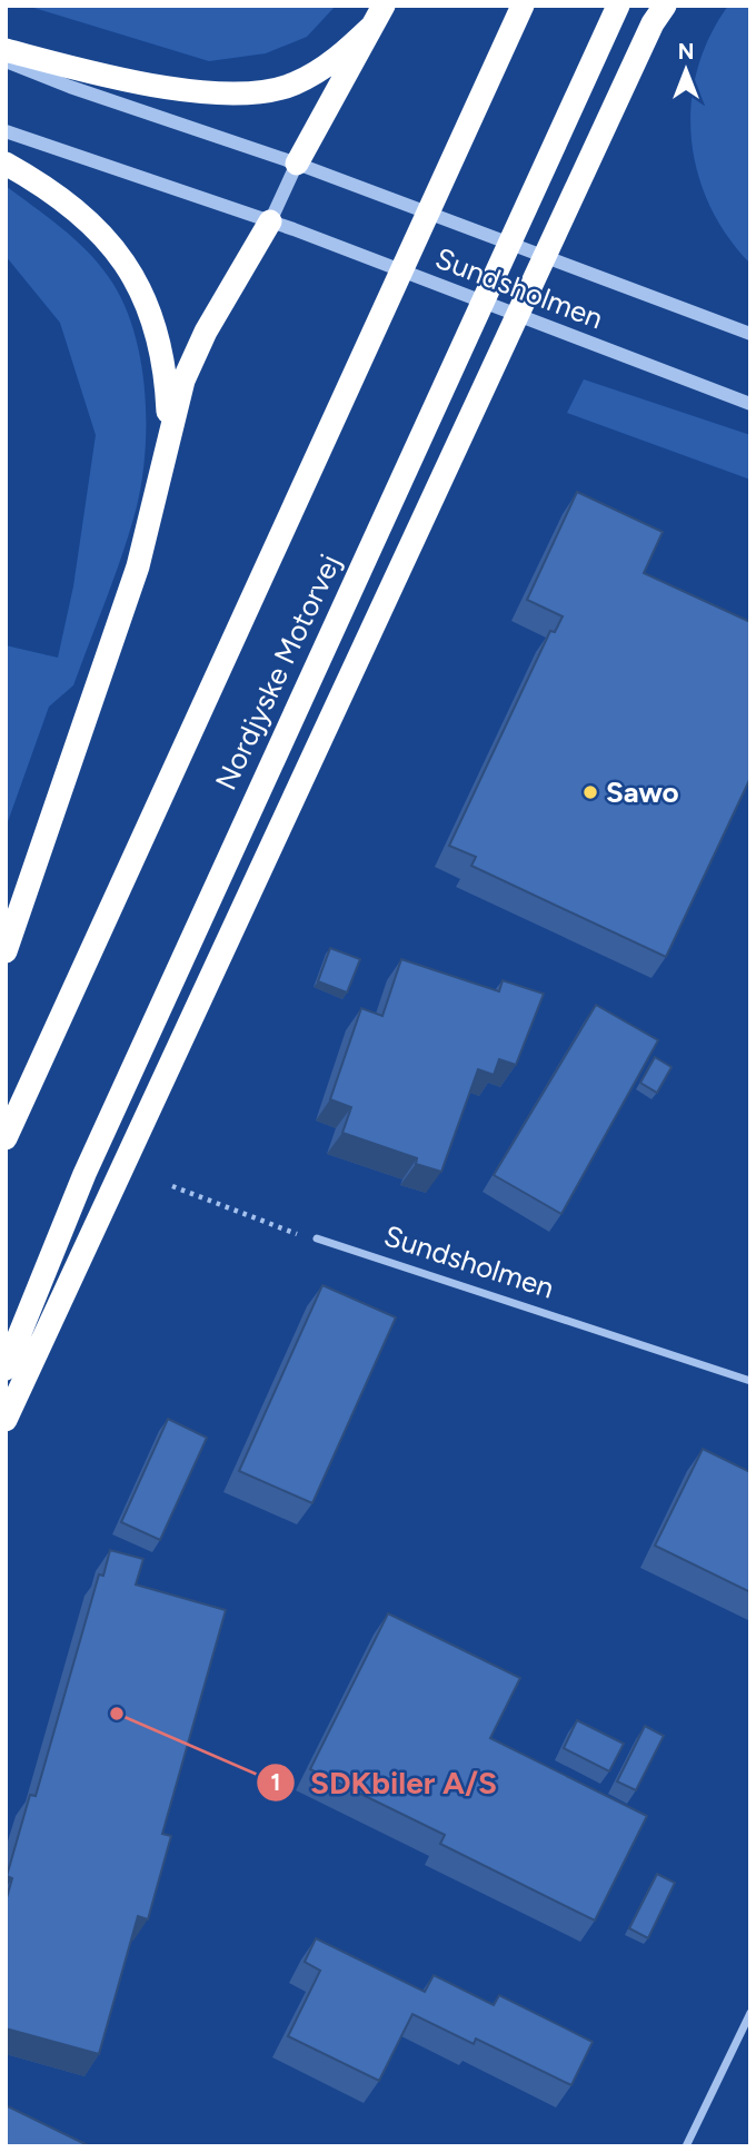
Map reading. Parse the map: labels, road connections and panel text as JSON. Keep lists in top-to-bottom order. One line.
{"streets":{"highway":["Nordjyske Motorvej"],"street":["Sundsholmen"]},"places":["Sawo","SDKbiler A/S"],"north":"top"}
